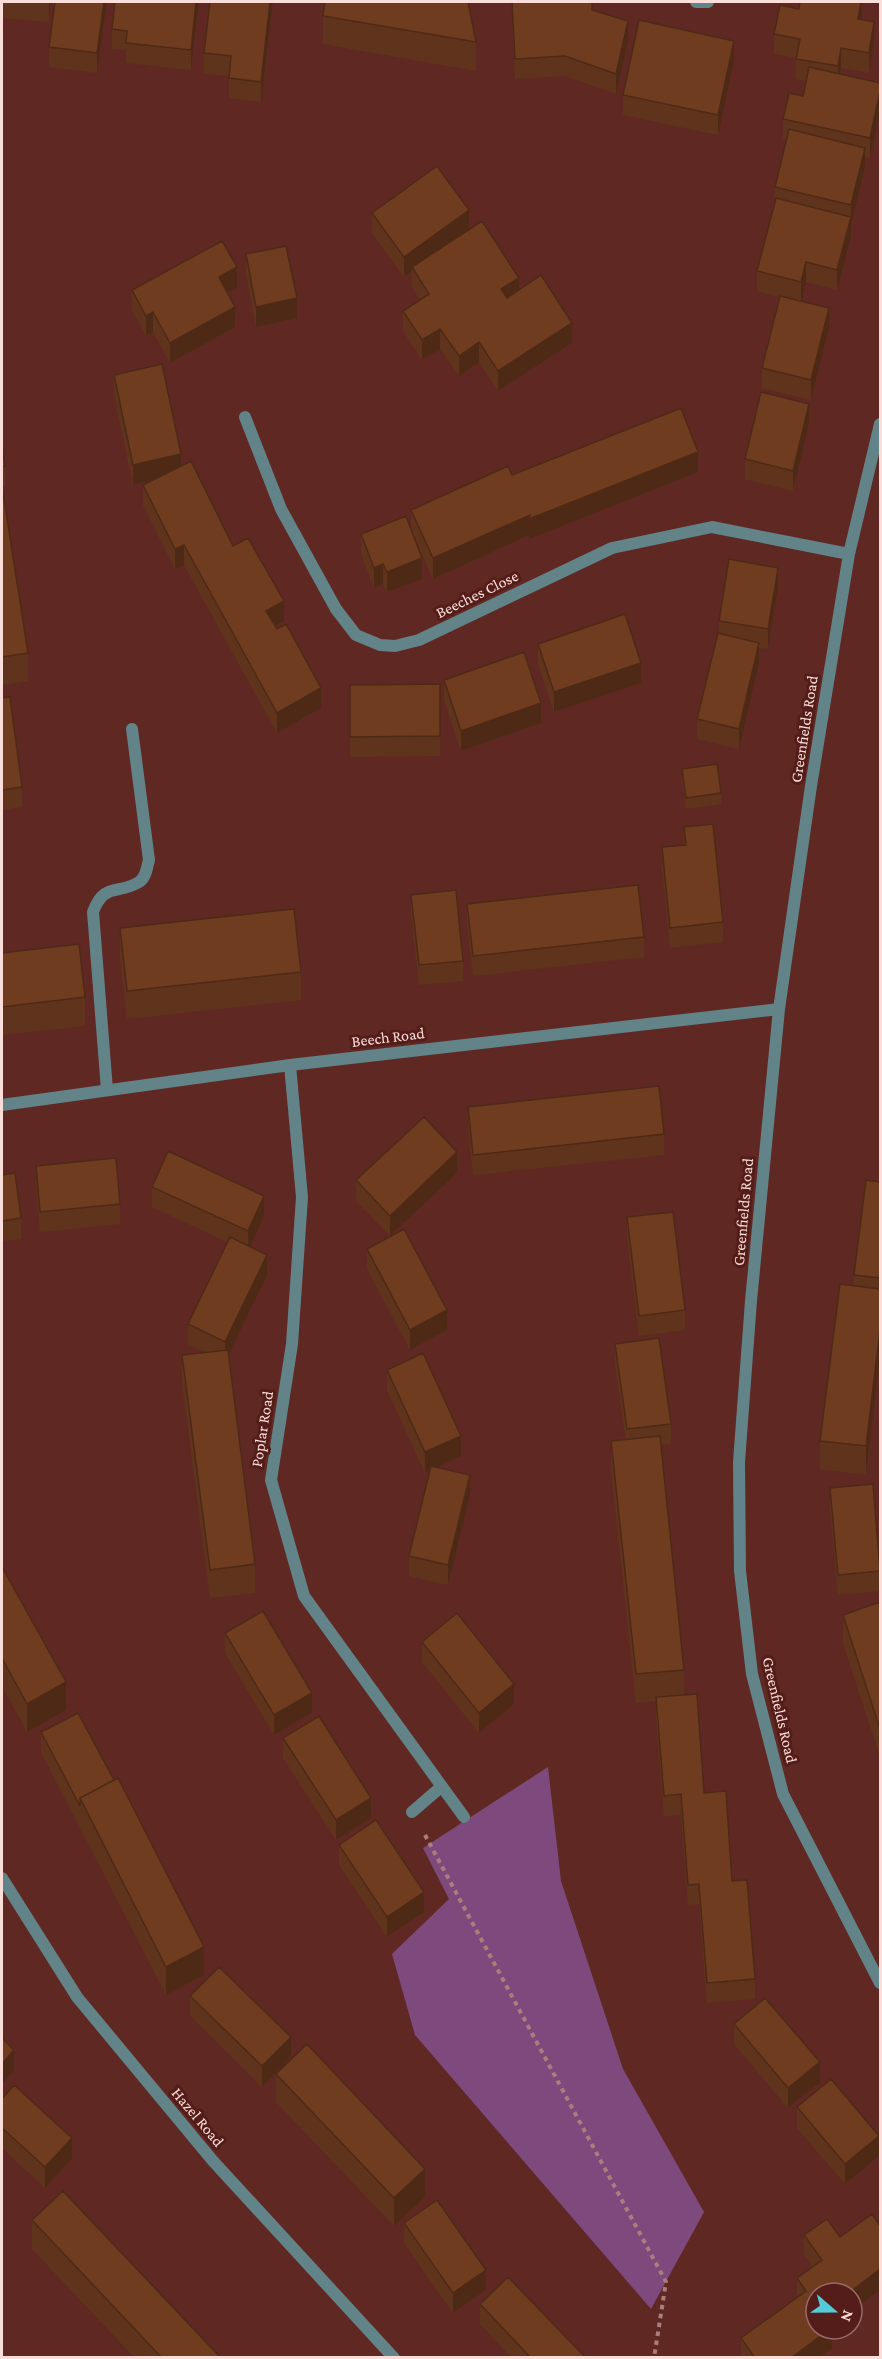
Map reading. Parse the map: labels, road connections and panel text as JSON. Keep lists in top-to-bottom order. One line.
{"streets":{"street":["Beeches Close","Greenfields Road","Beech Road","Poplar Road","Hazel Road"]},"crossings":[["Beeches Close","Greenfields Road"],["Greenfields Road","Beech Road"],["Beech Road","Poplar Road"]],"north":"right"}
